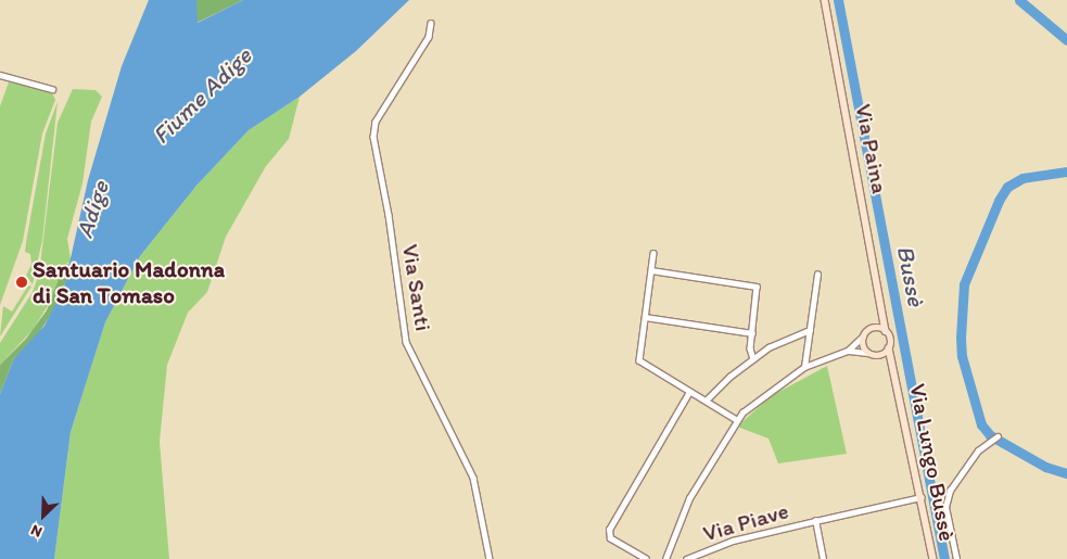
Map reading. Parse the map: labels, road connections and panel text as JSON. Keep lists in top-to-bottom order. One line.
{"streets":{"main road":["Via Paina","Via Lungo Bussè"],"street":["Via Santi","Via Piave"]},"crossings":[["Via Paina","Via Lungo Bussè"],["Via Lungo Bussè","Via Piave"]],"water":["Fiume Adige","Adige","Bussè"],"places":["Santuario Madonna di San Tomaso"],"north":"bottom left"}
